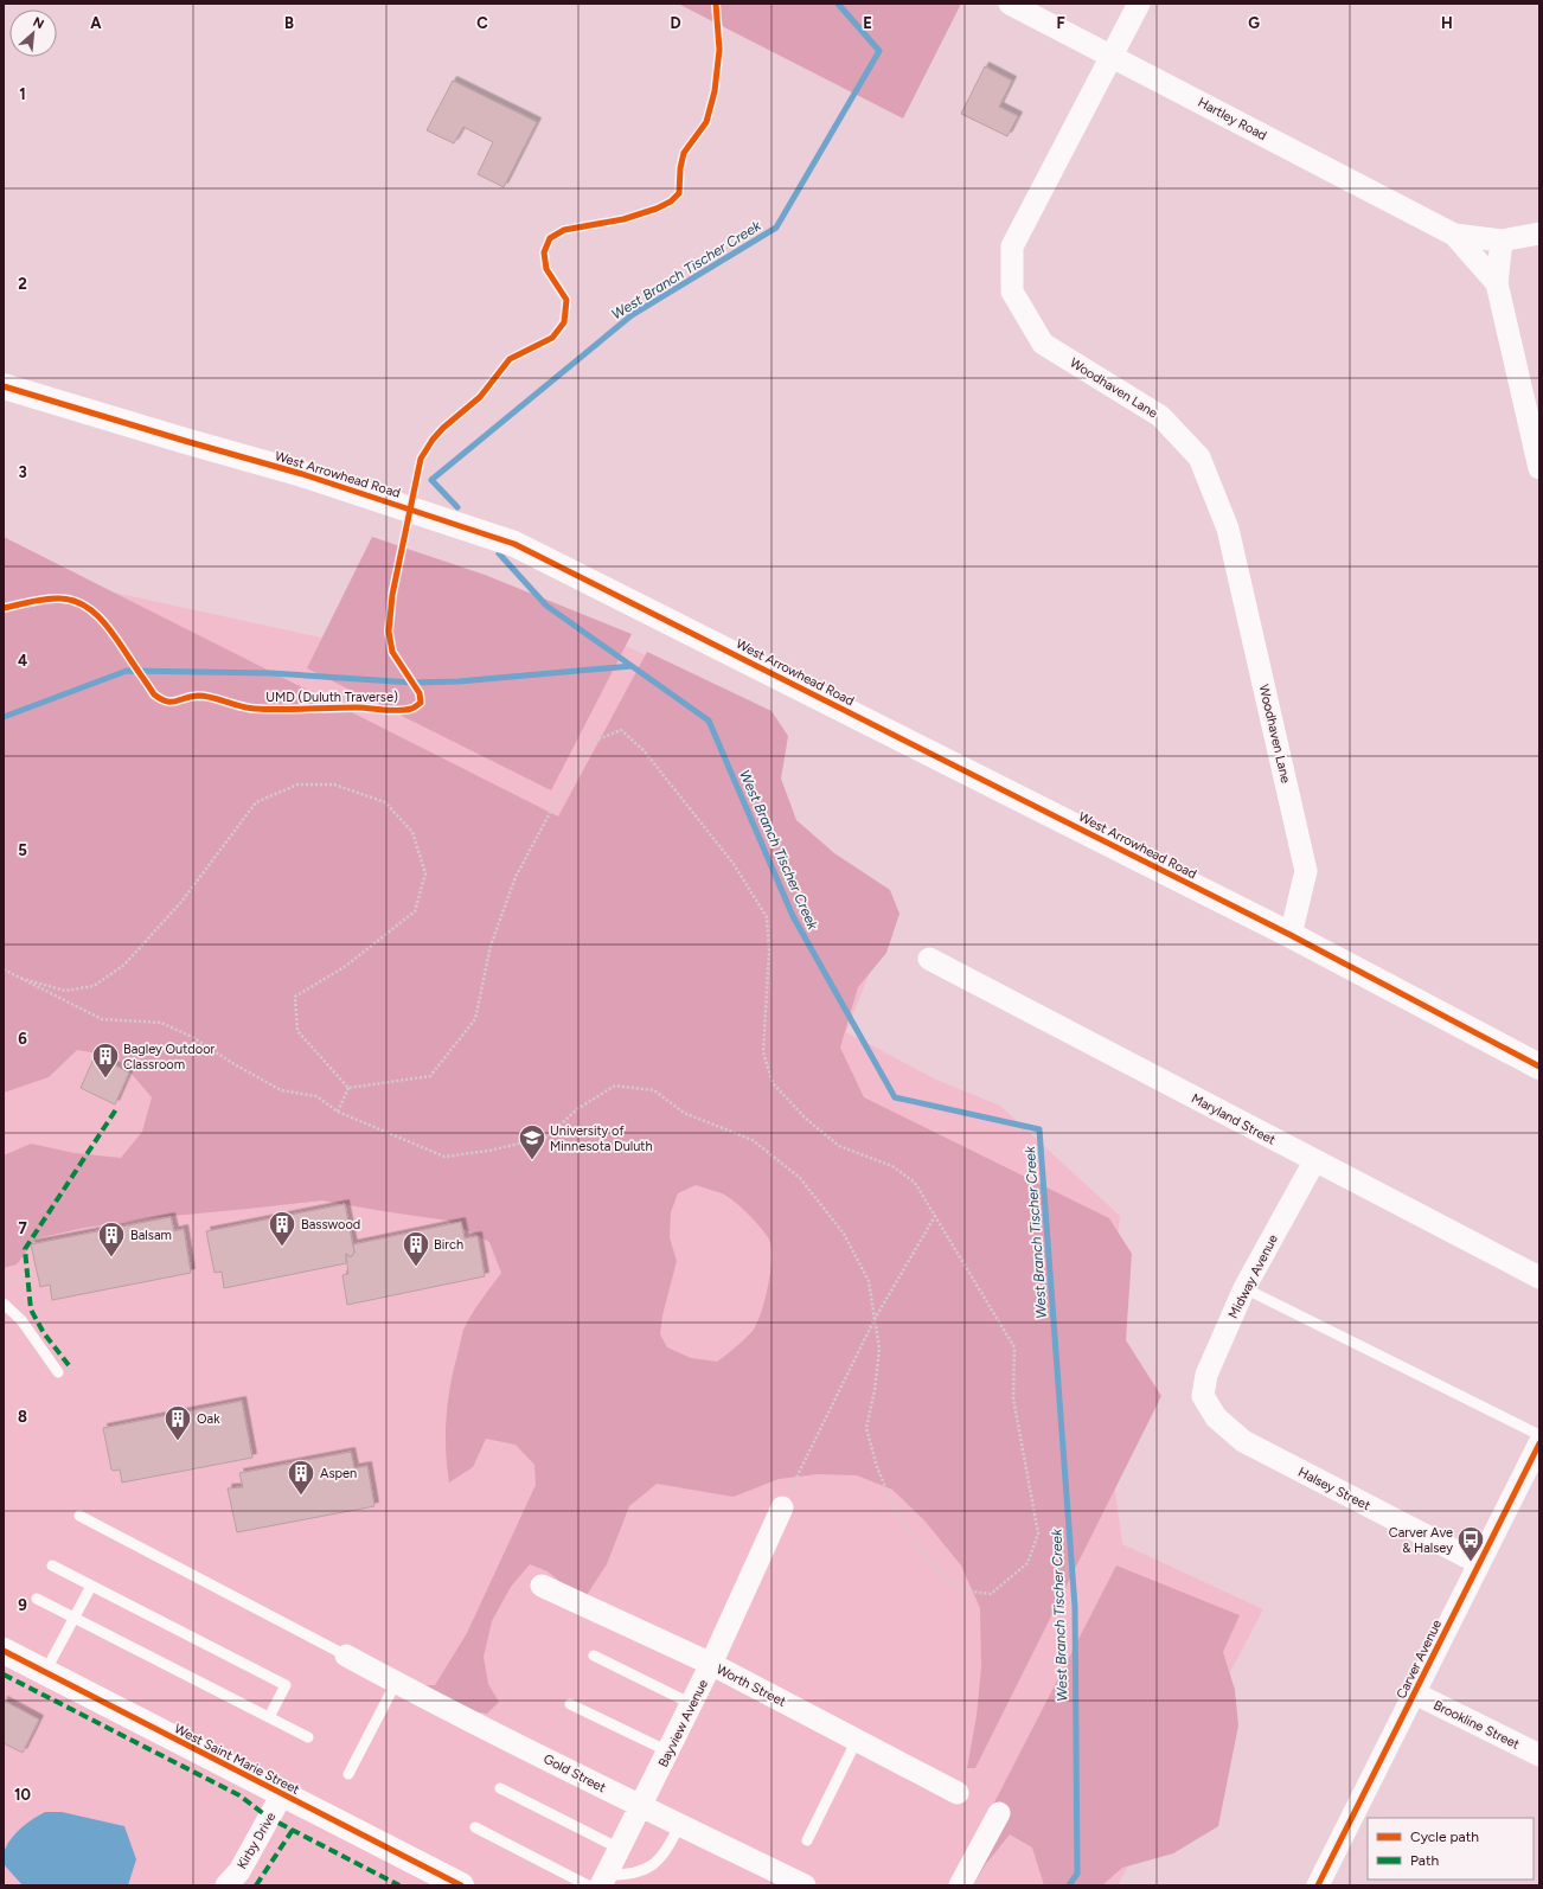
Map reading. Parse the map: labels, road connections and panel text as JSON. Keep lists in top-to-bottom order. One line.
{"streets":{"street":["Hartley Road","Woodhaven Lane","West Arrowhead Road","Maryland Street","Midway Avenue","Halsey Street","Carver Avenue","Worth Street","Bayview Avenue","Brookline Street","West Saint Marie Street","Gold Street","Kirby Drive"],"cycle path":["UMD (Duluth Traverse)"]},"crossings":[["Hartley Road","Woodhaven Lane"],["Woodhaven Lane","West Arrowhead Road"],["Maryland Street","Midway Avenue"],["Midway Avenue","Halsey Street"],["Halsey Street","Carver Avenue"],["Carver Avenue","Brookline Street"],["Worth Street","Bayview Avenue"],["Bayview Avenue","Gold Street"],["West Saint Marie Street","Kirby Drive"]],"water":["West Branch Tischer Creek"],"places":{"building":["Bagley Outdoor Classroom","Basswood","Balsam","Birch","Oak","Aspen"],"school or university":["University of Minnesota Duluth"],"bus stop":["Carver Ave & Halsey"]},"legend":["Cycle path","Path"],"north":"top right","grid":{"columns":["A","B","C","D","E","F","G","H"],"rows":["1","2","3","4","5","6","7","8","9","10"]}}
